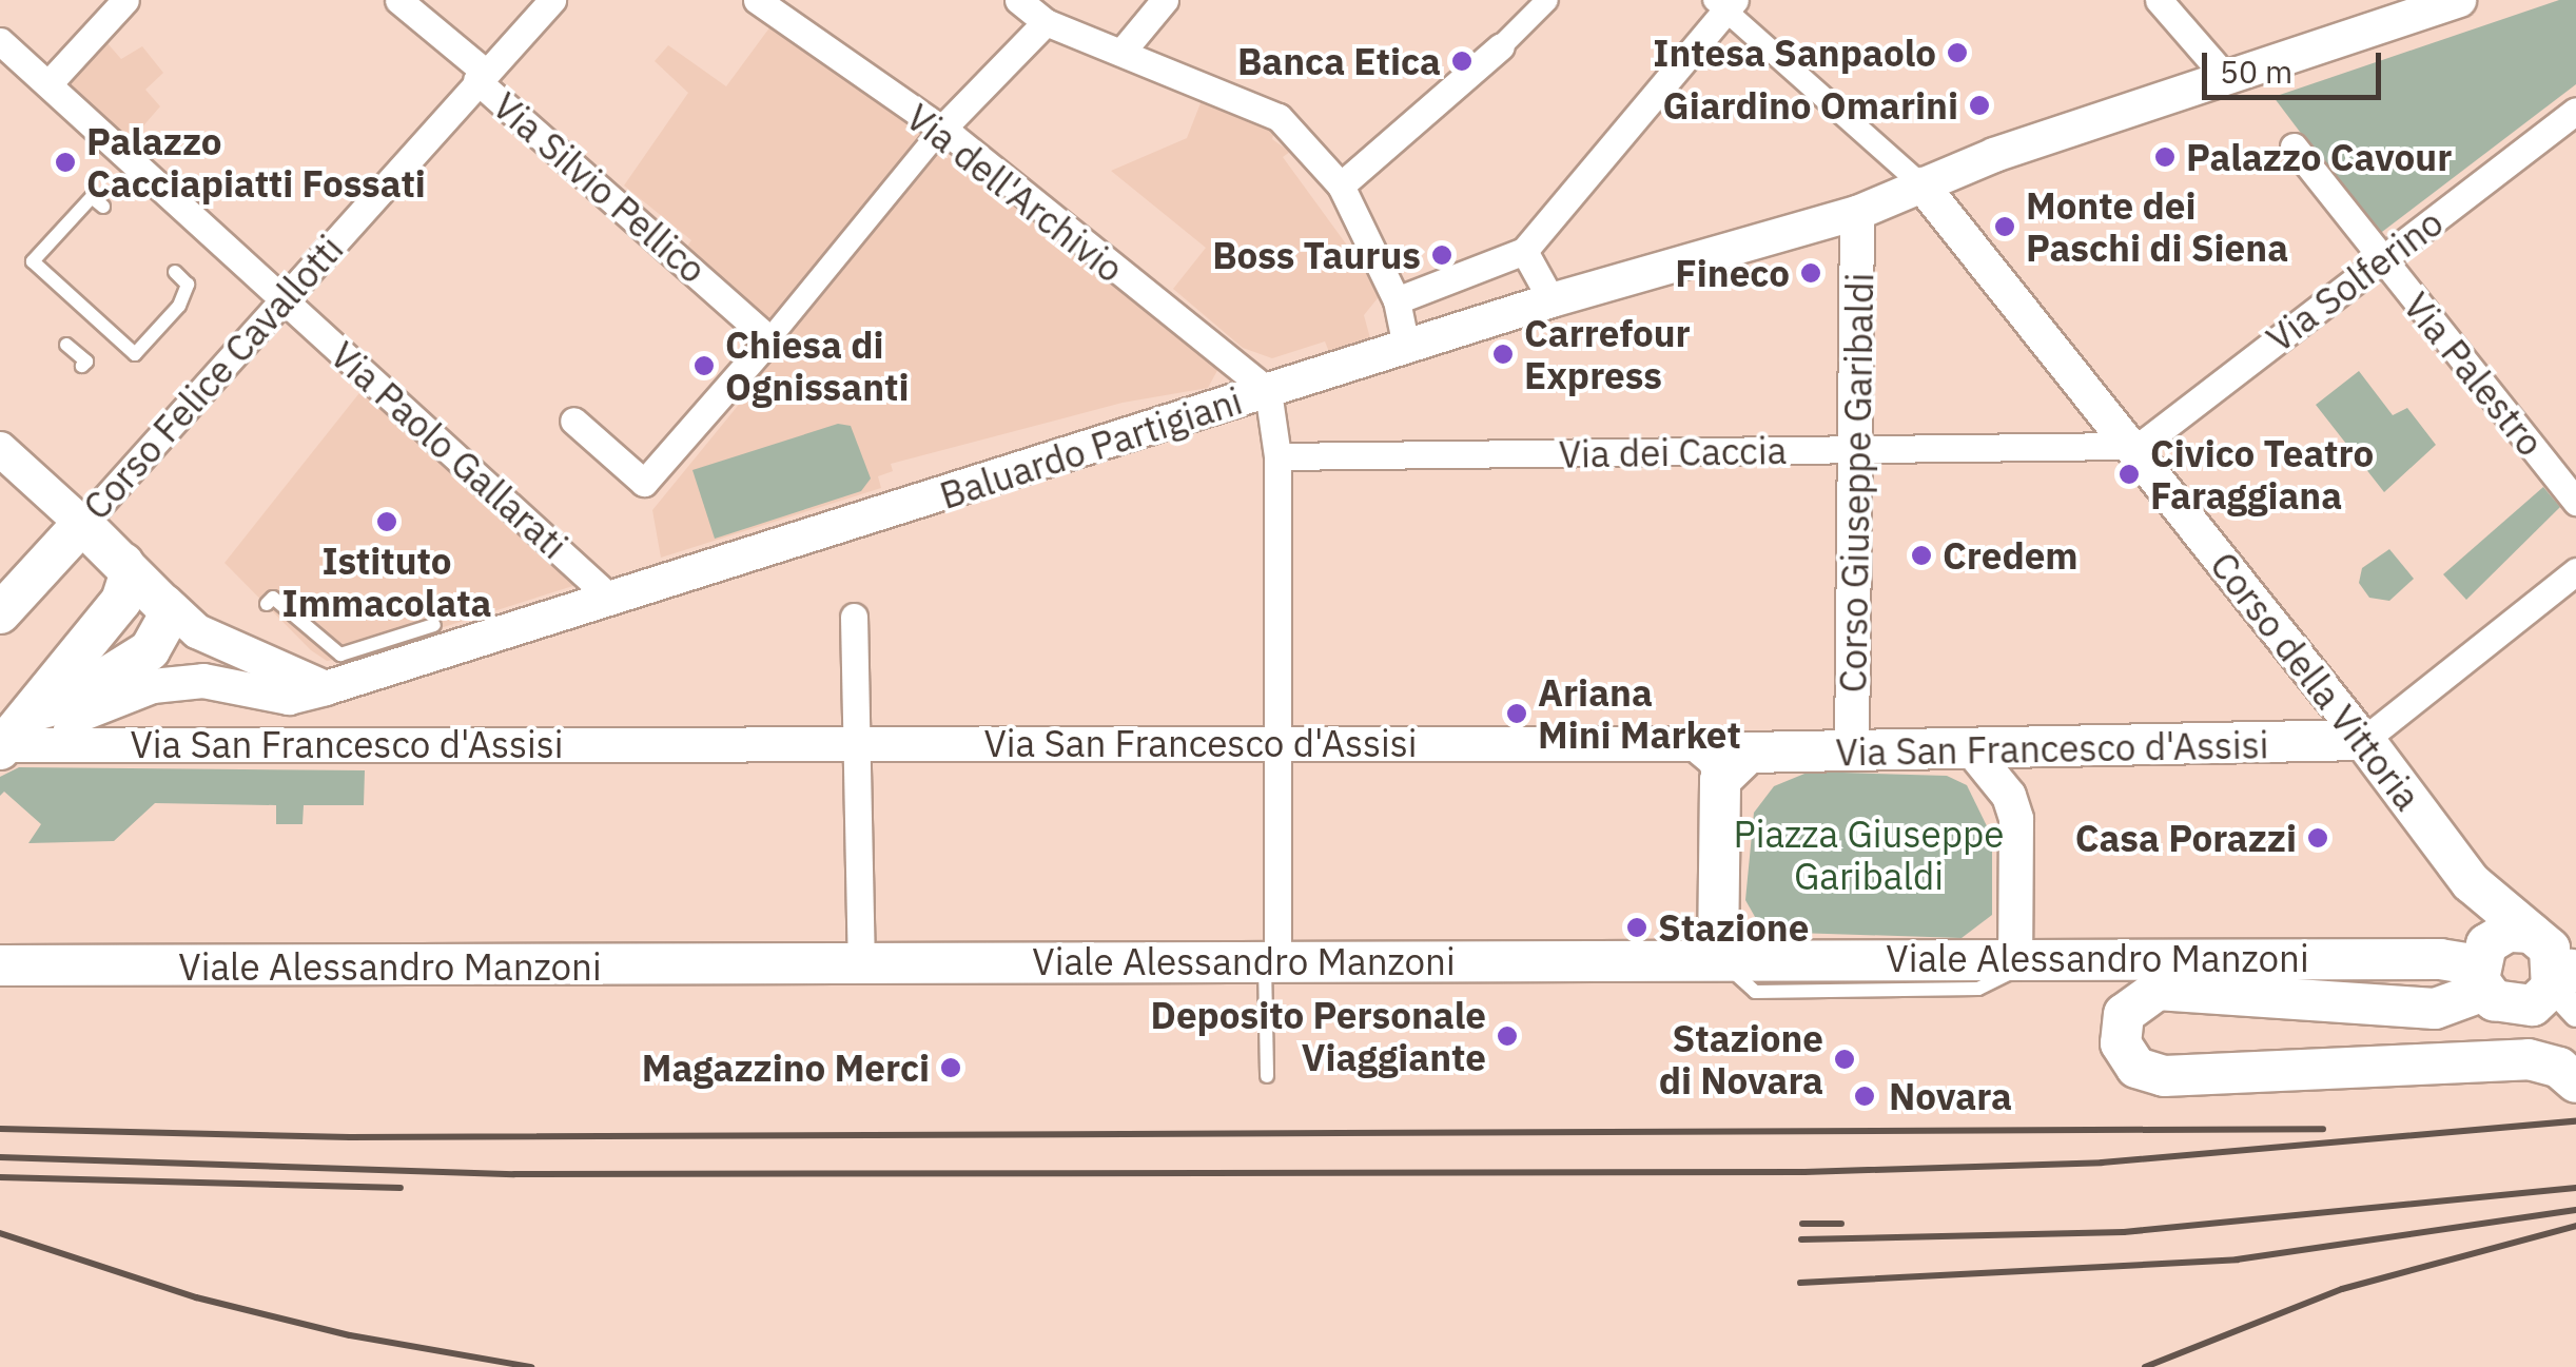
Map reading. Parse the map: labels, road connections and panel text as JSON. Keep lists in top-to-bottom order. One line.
{"streets":{"main road":["Corso Felice Cavallotti","Corso della Vittoria","Via San Francesco d'Assisi","Viale Alessandro Manzoni"],"street":["Via Silvio Pellico","Via dell'Archivio","Via Solferino","Via Palestro","Baluardo Partigiani","Via Paolo Gallarati","Via dei Caccia","Corso Giuseppe Garibaldi"]},"crossings":[["Via Silvio Pellico","Corso Felice Cavallotti"],["Via dell'Archivio","Baluardo Partigiani"],["Via Solferino","Via Palestro"],["Via Solferino","Via dei Caccia"],["Via Solferino","Corso della Vittoria"],["Corso Felice Cavallotti","Via Paolo Gallarati"],["Baluardo Partigiani","Via Paolo Gallarati"],["Baluardo Partigiani","Corso Giuseppe Garibaldi"],["Baluardo Partigiani","Corso della Vittoria"],["Baluardo Partigiani","Via San Francesco d'Assisi"],["Via dei Caccia","Corso Giuseppe Garibaldi"],["Via dei Caccia","Corso della Vittoria"],["Corso Giuseppe Garibaldi","Via San Francesco d'Assisi"],["Corso della Vittoria","Via San Francesco d'Assisi"]],"parks":["Piazza Giuseppe Garibaldi"],"places":["Intesa Sanpaolo","Banca Etica","Giardino Omarini","Palazzo Cavour","Palazzo Cacciapiatti Fossati","Monte dei Paschi di Siena","Boss Taurus","Fineco","Carrefour Express","Chiesa di Ognissanti","Civico Teatro Faraggiana","Istituto Immacolata","Credem","Ariana Mini Market","Casa Porazzi","Stazione","Deposito Personale Viaggiante","Stazione di Novara","Magazzino Merci","Novara"],"scale_bar":"50 m"}
